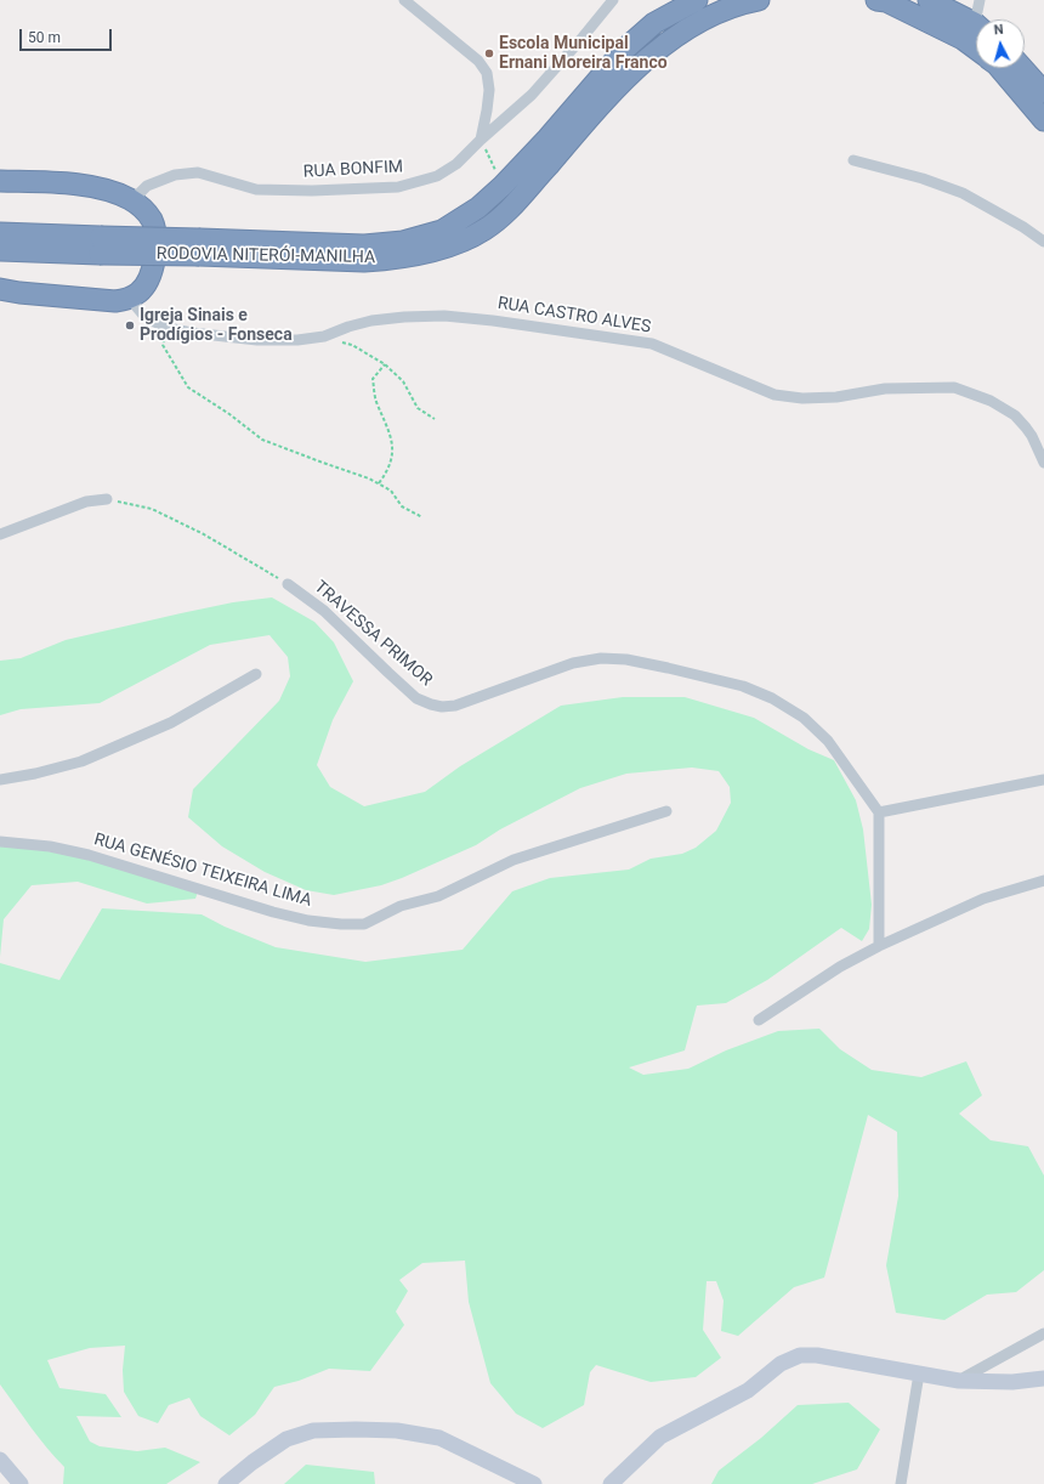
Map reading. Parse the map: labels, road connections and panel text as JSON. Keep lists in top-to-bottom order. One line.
{"streets":{"highway":["RODOVIA NITERÓI-MANILHA"],"street":["RUA BONFIM","RUA CASTRO ALVES","TRAVESSA PRIMOR","RUA GENÉSIO TEIXEIRA LIMA"]},"places":["Escola Municipal Ernani Moreira Franco","Igreja Sinais e Prodígios - Fonseca"],"scale_bar":"50 m","north":"top"}
